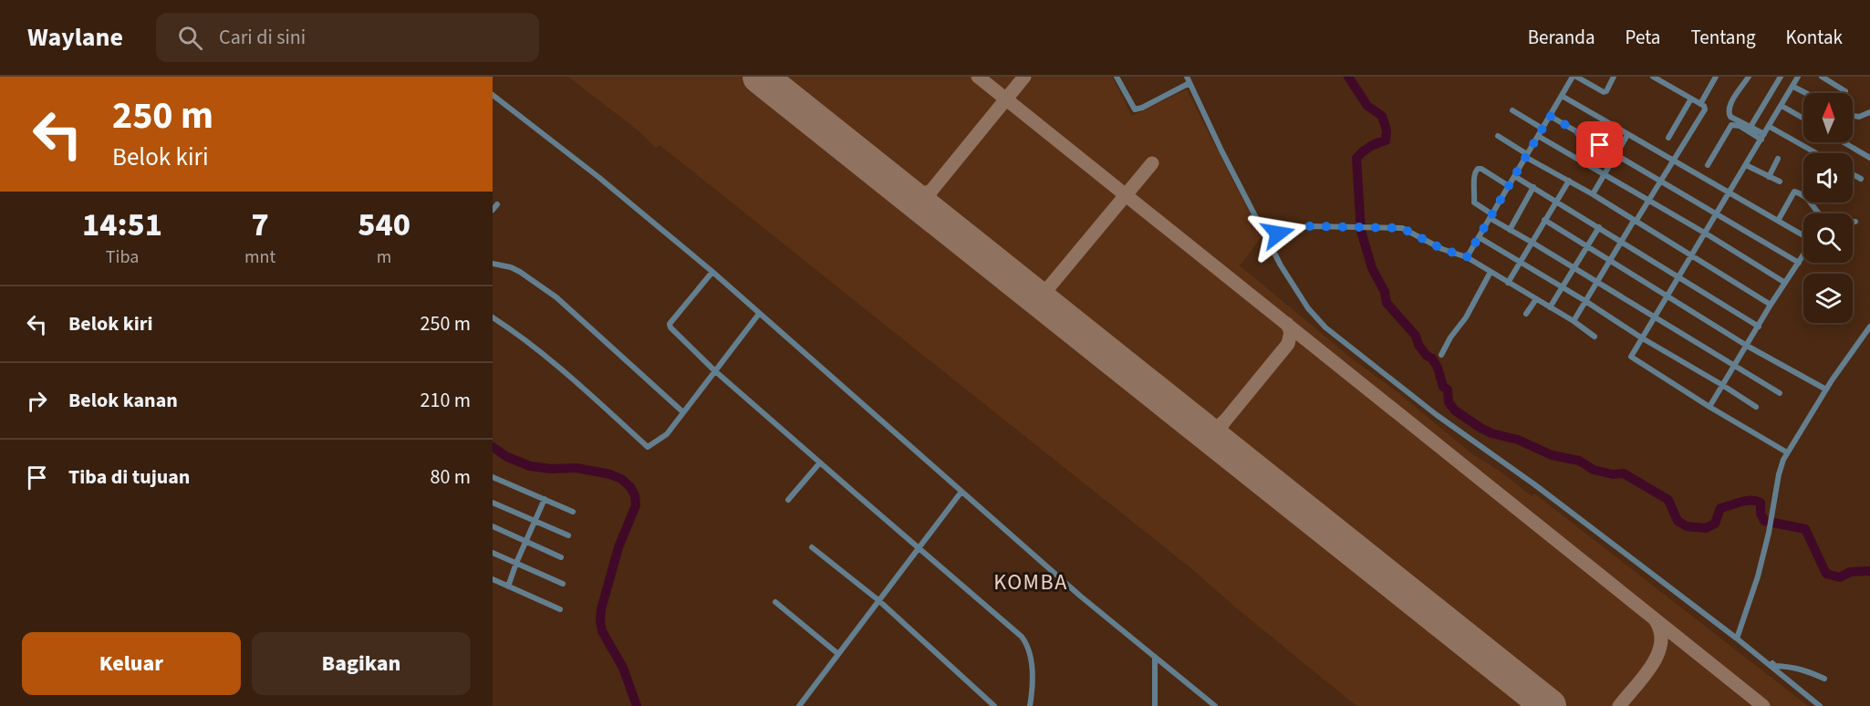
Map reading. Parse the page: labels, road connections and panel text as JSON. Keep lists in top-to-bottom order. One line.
{"districts":["KOMBA"],"north":"top","page":{"header":"Waylane","search":"Cari di sini","nav":["Beranda","Peta","Tentang","Kontak"],"turn":["250 m","Belok kiri"],"eta":["14:51","Tiba","7","mnt","540","m"],"list":[{"name":"Belok kiri","value":"250 m"},{"name":"Belok kanan","value":"210 m"},{"name":"Tiba di tujuan","value":"80 m"}],"buttons":["Keluar","Bagikan"]}}
